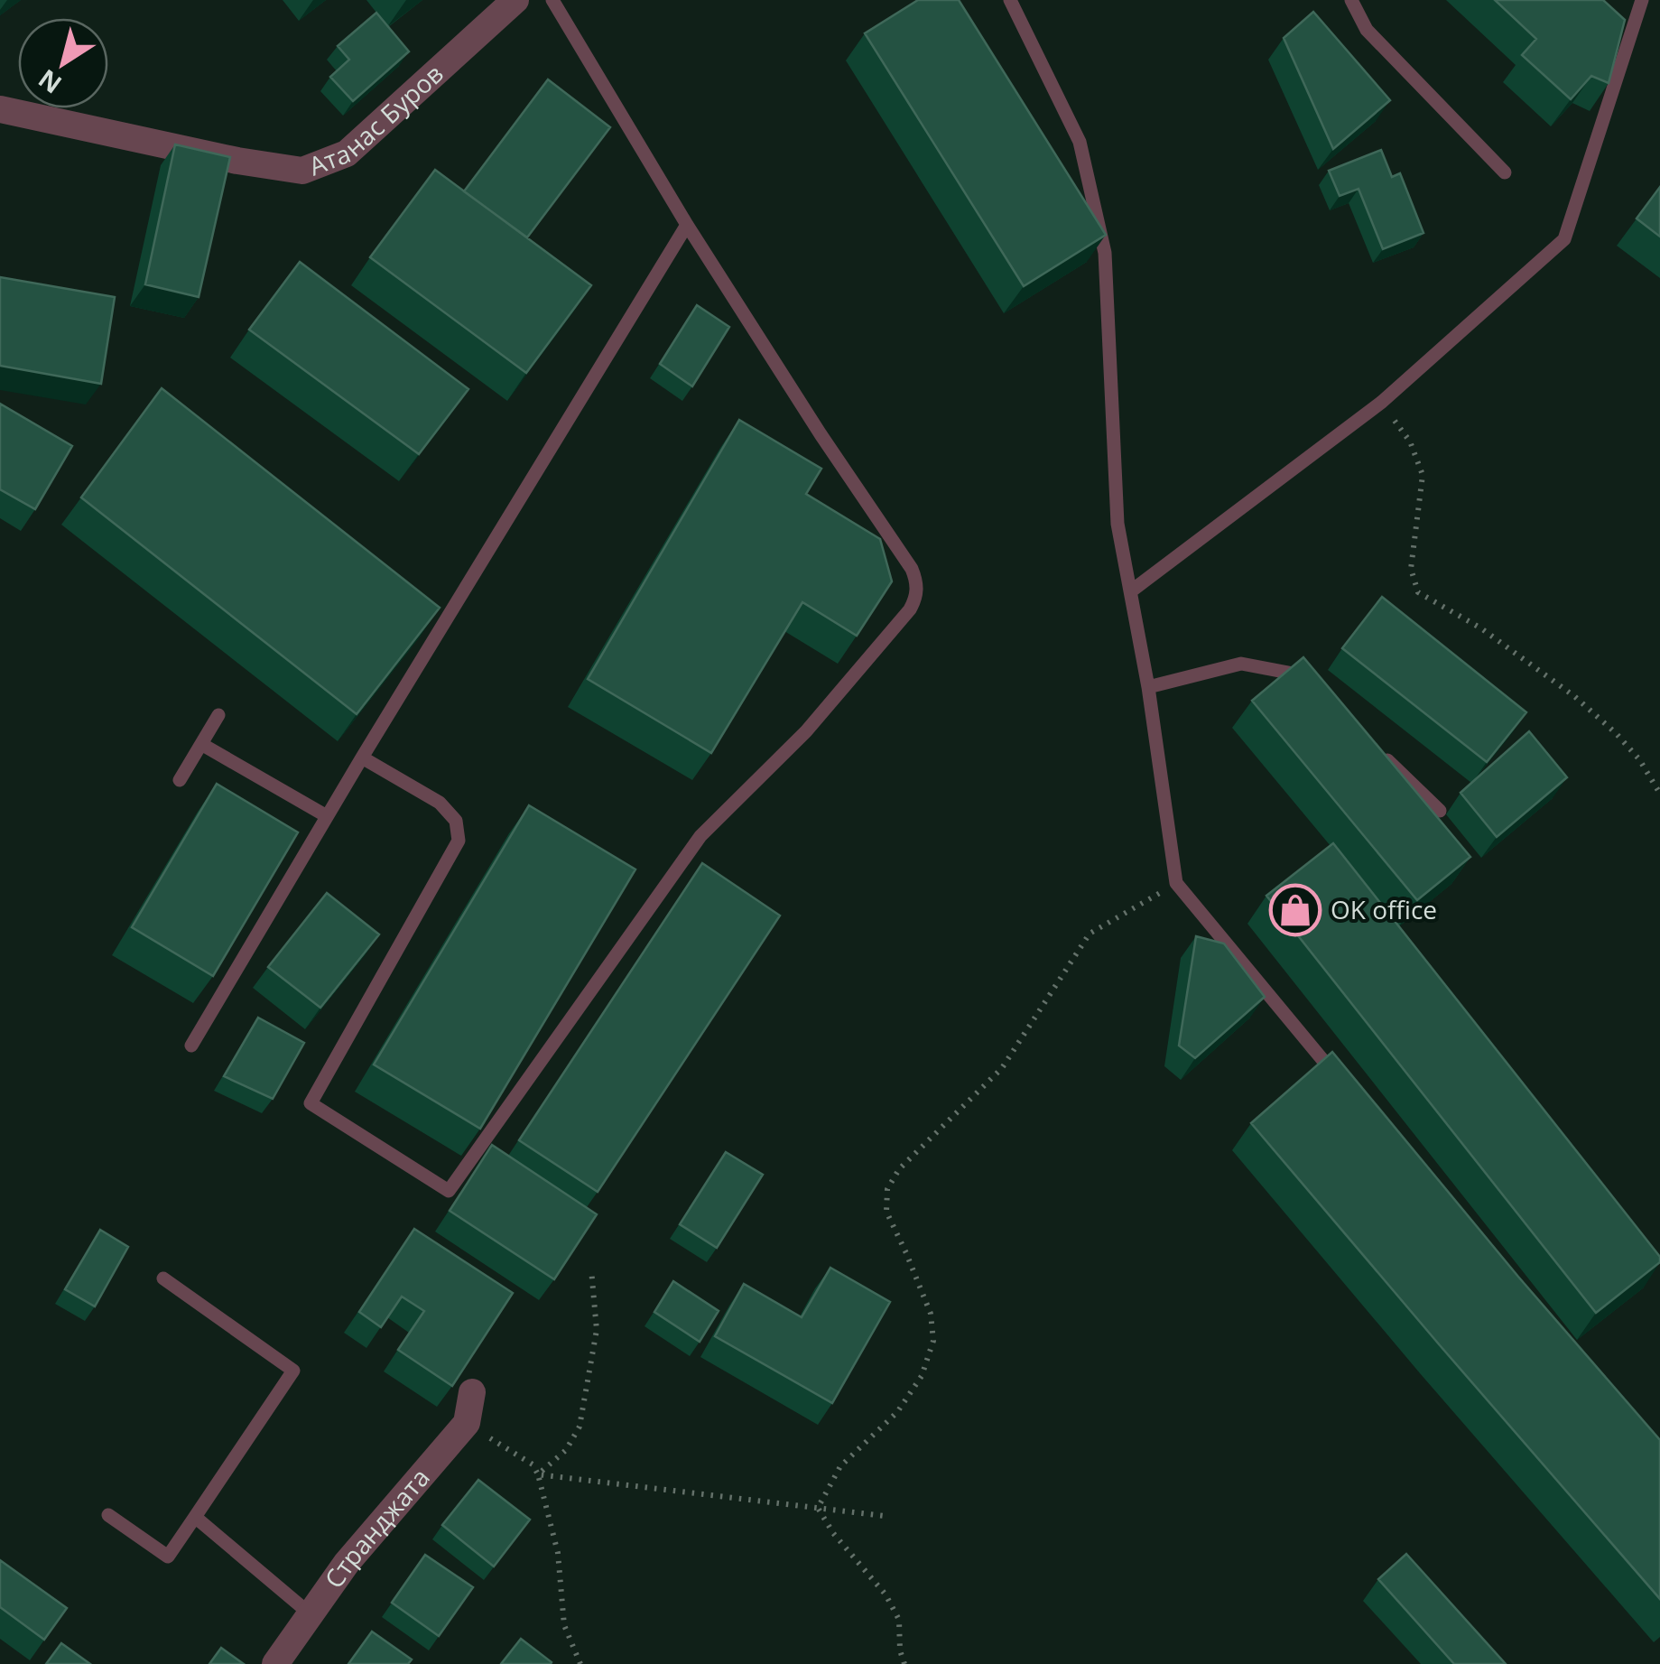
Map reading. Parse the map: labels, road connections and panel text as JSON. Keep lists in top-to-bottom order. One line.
{"streets":{"street":["Атанас Буров","Странджата"]},"places":{"shop":["OK office"]},"north":"bottom left"}
